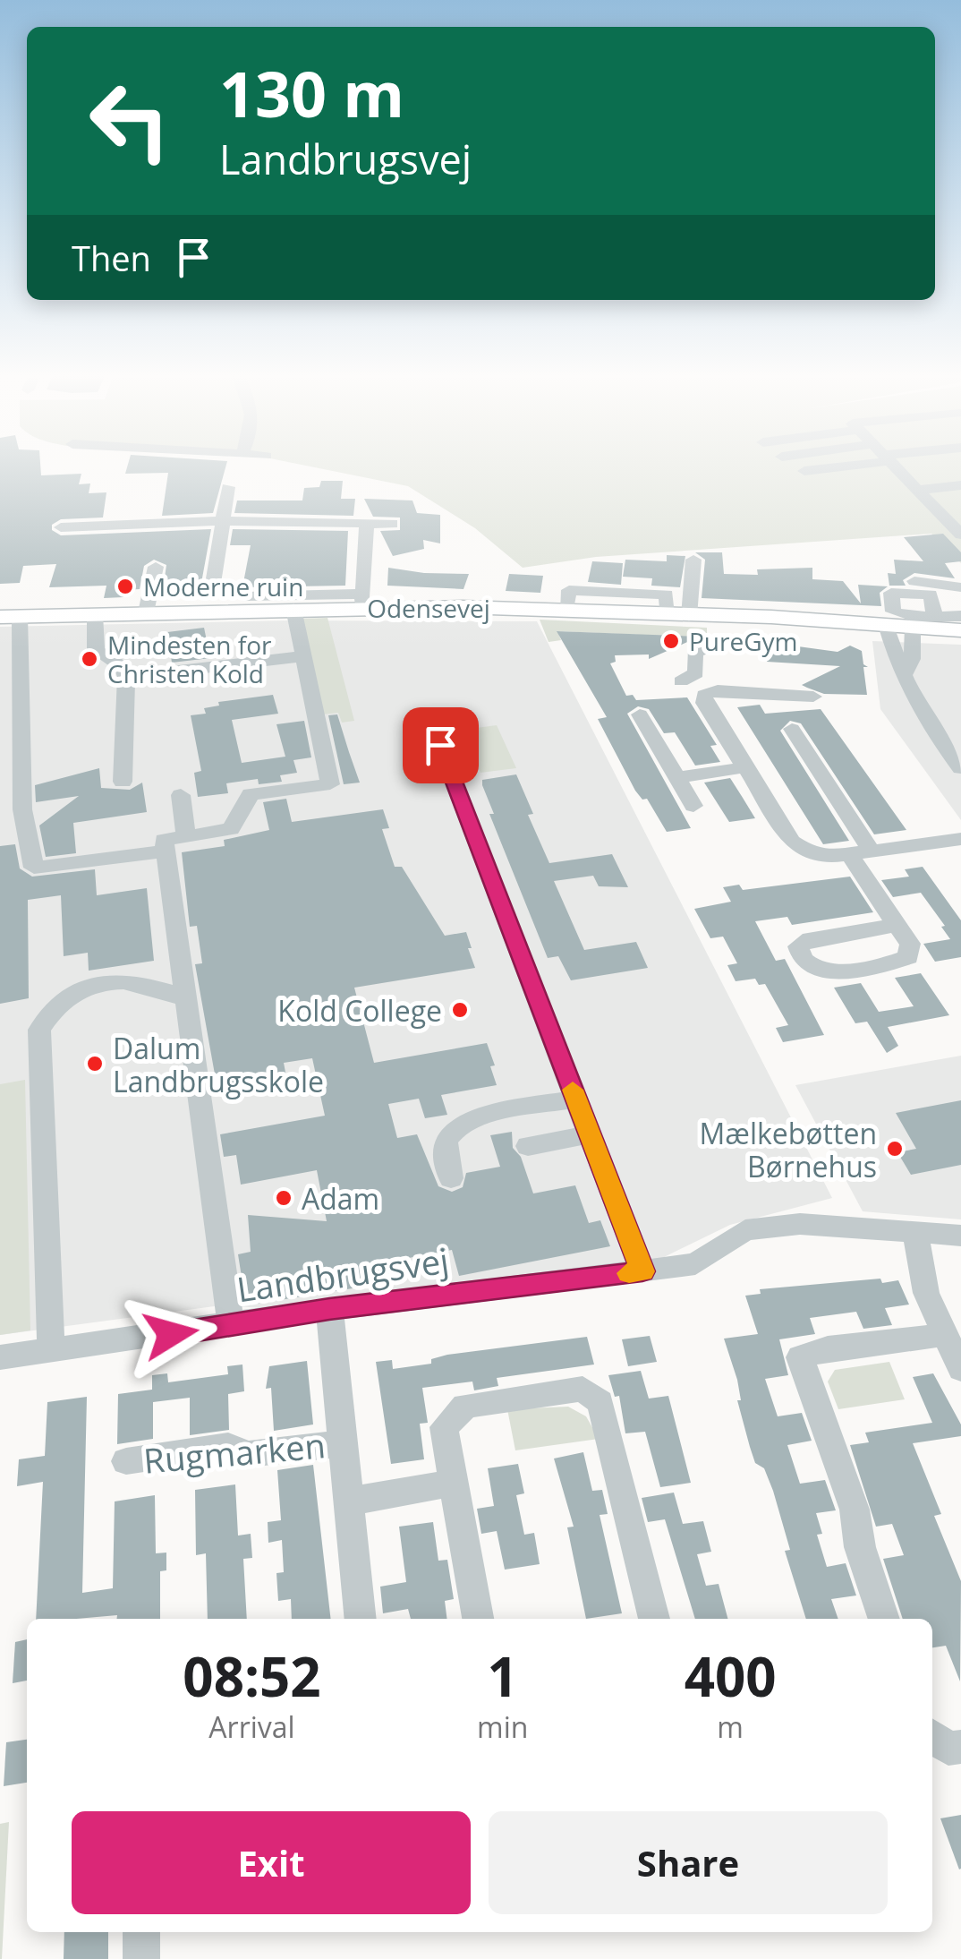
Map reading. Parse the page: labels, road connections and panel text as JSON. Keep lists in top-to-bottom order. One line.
{"streets":{"main road":["Odensevej"],"street":["Landbrugsvej","Rugmarken"]},"crossings":[["Landbrugsvej","Rugmarken"]],"places":["Moderne ruin","PureGym","Mindesten for Christen Kold","Kold College","Dalum Landbrugsskole","Mælkebøtten Børnehus","Adam"],"page":{"turn":["130 m","Landbrugsvej"],"then":"Then","eta":["08:52","Arrival","1","min","400","m"],"buttons":["Exit","Share"]}}
